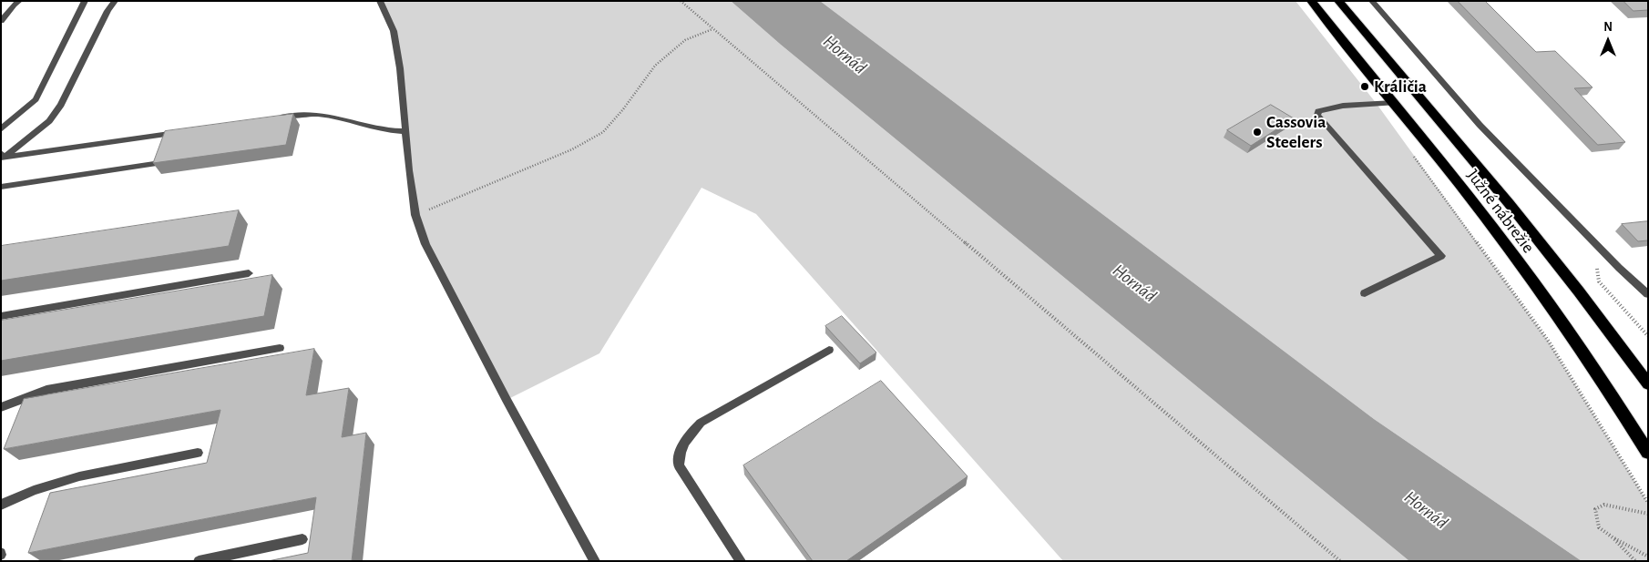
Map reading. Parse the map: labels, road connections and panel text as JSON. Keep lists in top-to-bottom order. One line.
{"streets":{"highway":["Južné nábrežie"]},"water":["Hornád"],"places":["Králičia","Cassovia Steelers"],"north":"top"}
